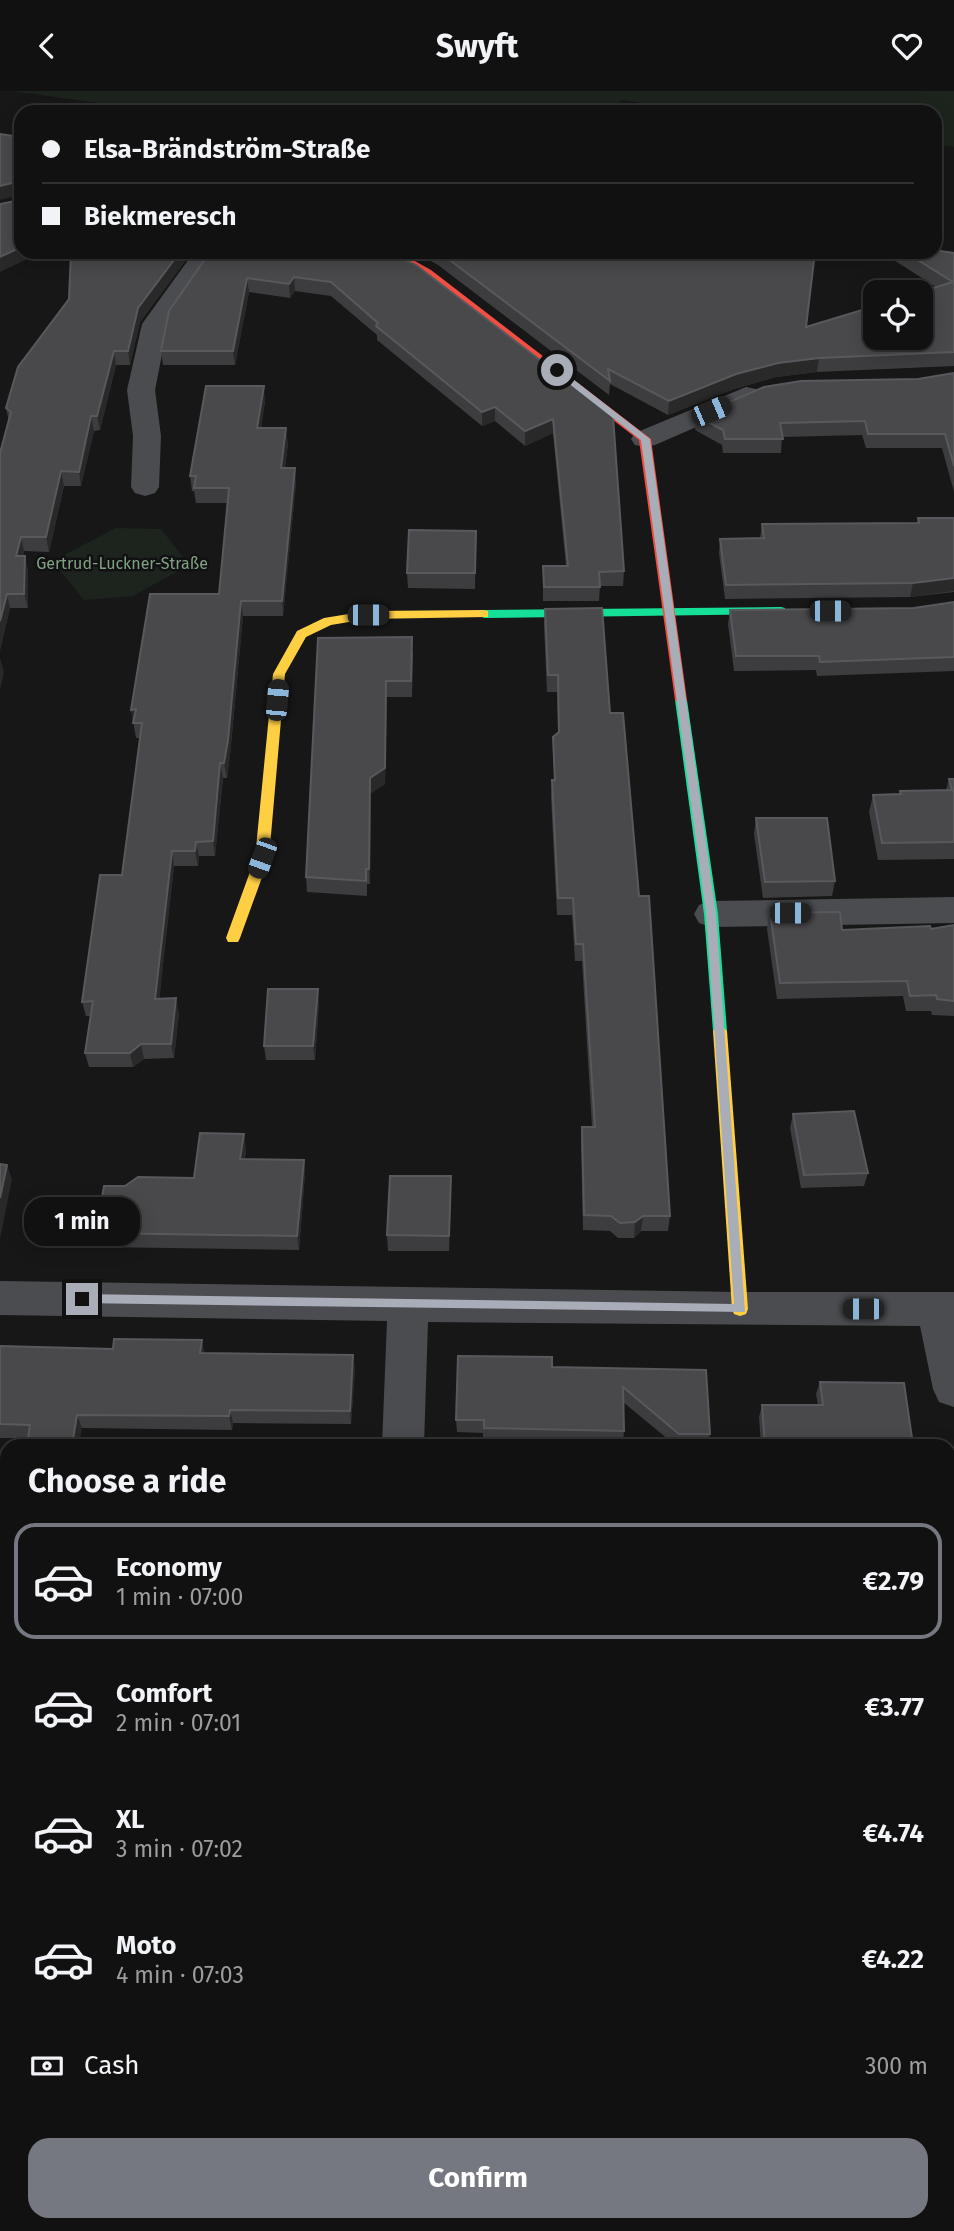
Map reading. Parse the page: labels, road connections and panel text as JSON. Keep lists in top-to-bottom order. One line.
{"parks":["Gertrud-Luckner-Straße"],"page":{"header":"Swyft","banner":["Elsa-Brändström-Straße","Biekmeresch"],"bubble":"1 min","heading":"Choose a ride","list":[{"name":"Economy","note":"1 min · 07:00","value":"€2.79"},{"name":"Comfort","note":"2 min · 07:01","value":"€3.77"},{"name":"XL","note":"3 min · 07:02","value":"€4.74"},{"name":"Moto","note":"4 min · 07:03","value":"€4.22"}],"pay":["Cash","300 m"],"buttons":"Confirm"}}
